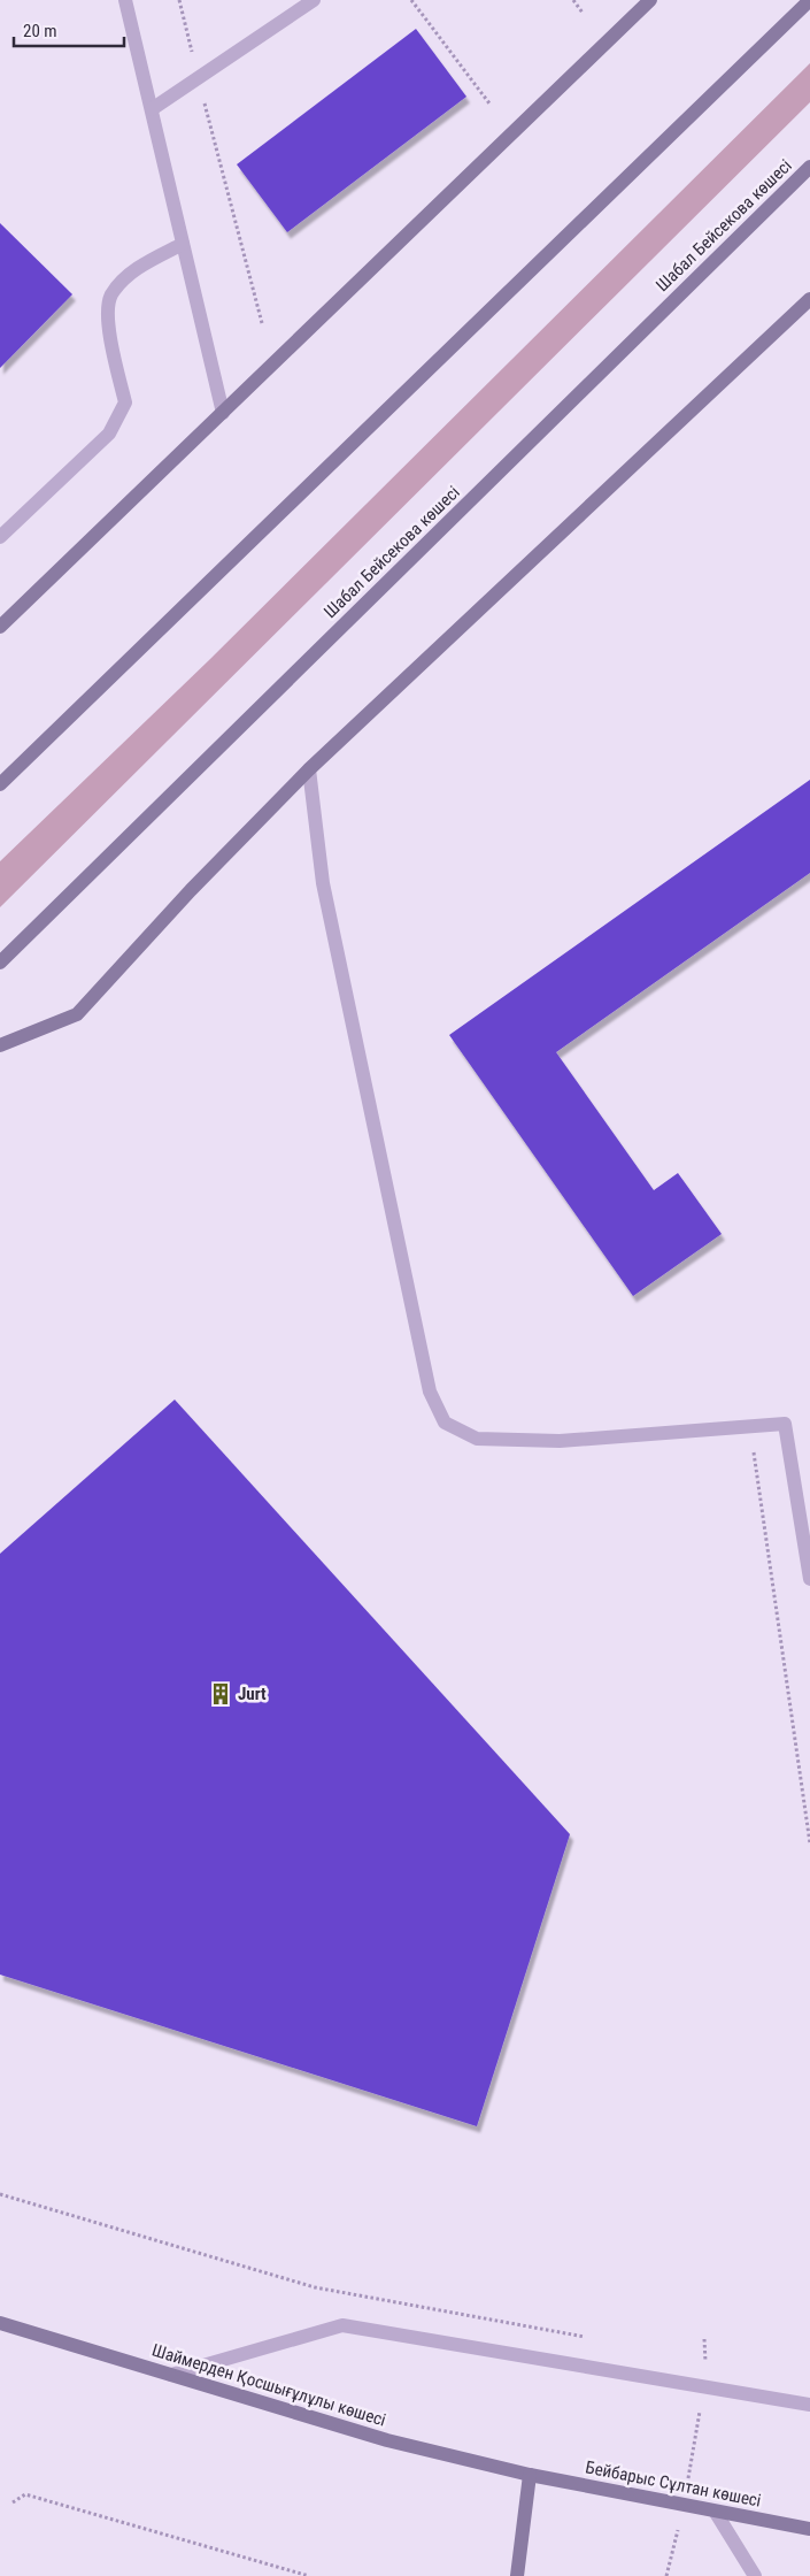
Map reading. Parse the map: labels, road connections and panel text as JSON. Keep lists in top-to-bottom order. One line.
{"streets":{"street":["Шабал Бейсекова көшесі","Шаймерден Қосшығұлұлы көшесі","Бейбарыс Сұлтан көшесі"]},"crossings":[["Шаймерден Қосшығұлұлы көшесі","Бейбарыс Сұлтан көшесі"]],"places":{"building":["Jurt"]},"scale_bar":"20 m"}
